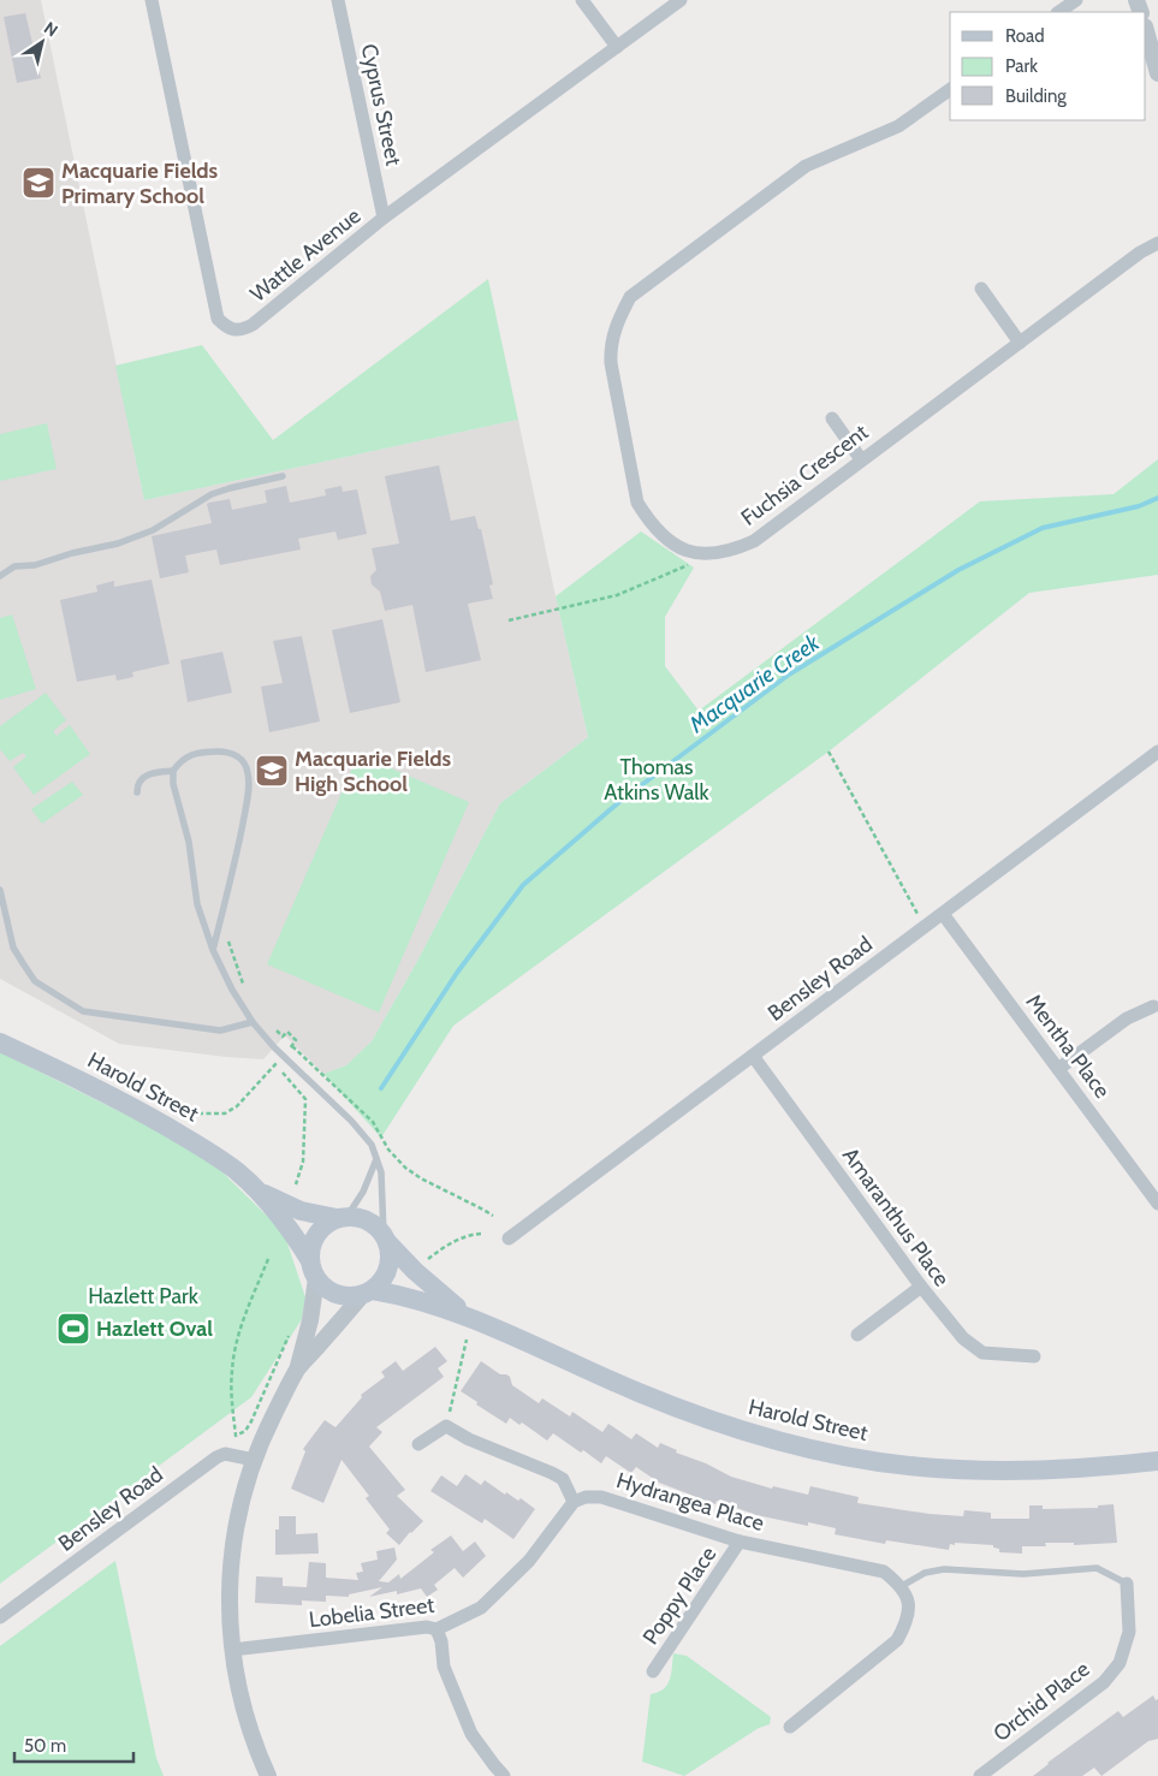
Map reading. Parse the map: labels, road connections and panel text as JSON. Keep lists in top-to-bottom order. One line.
{"streets":{"main road":["Harold Street"],"street":["Cyprus Street","Wattle Avenue","Fuchsia Crescent","Bensley Road","Mentha Place","Amaranthus Place","Hydrangea Place","Poppy Place","Lobelia Street","Orchid Place"]},"crossings":[["Cyprus Street","Wattle Avenue"],["Bensley Road","Mentha Place"],["Bensley Road","Amaranthus Place"],["Hydrangea Place","Poppy Place"],["Hydrangea Place","Lobelia Street"],["Hydrangea Place","Orchid Place"]],"water":["Macquarie Creek"],"parks":["Thomas Atkins Walk","Hazlett Park"],"places":{"school or university":["Macquarie Fields Primary School","Macquarie Fields High School"],"sports":["Hazlett Oval"]},"legend":["Road","Park","Building"],"scale_bar":"50 m","north":"top right"}
